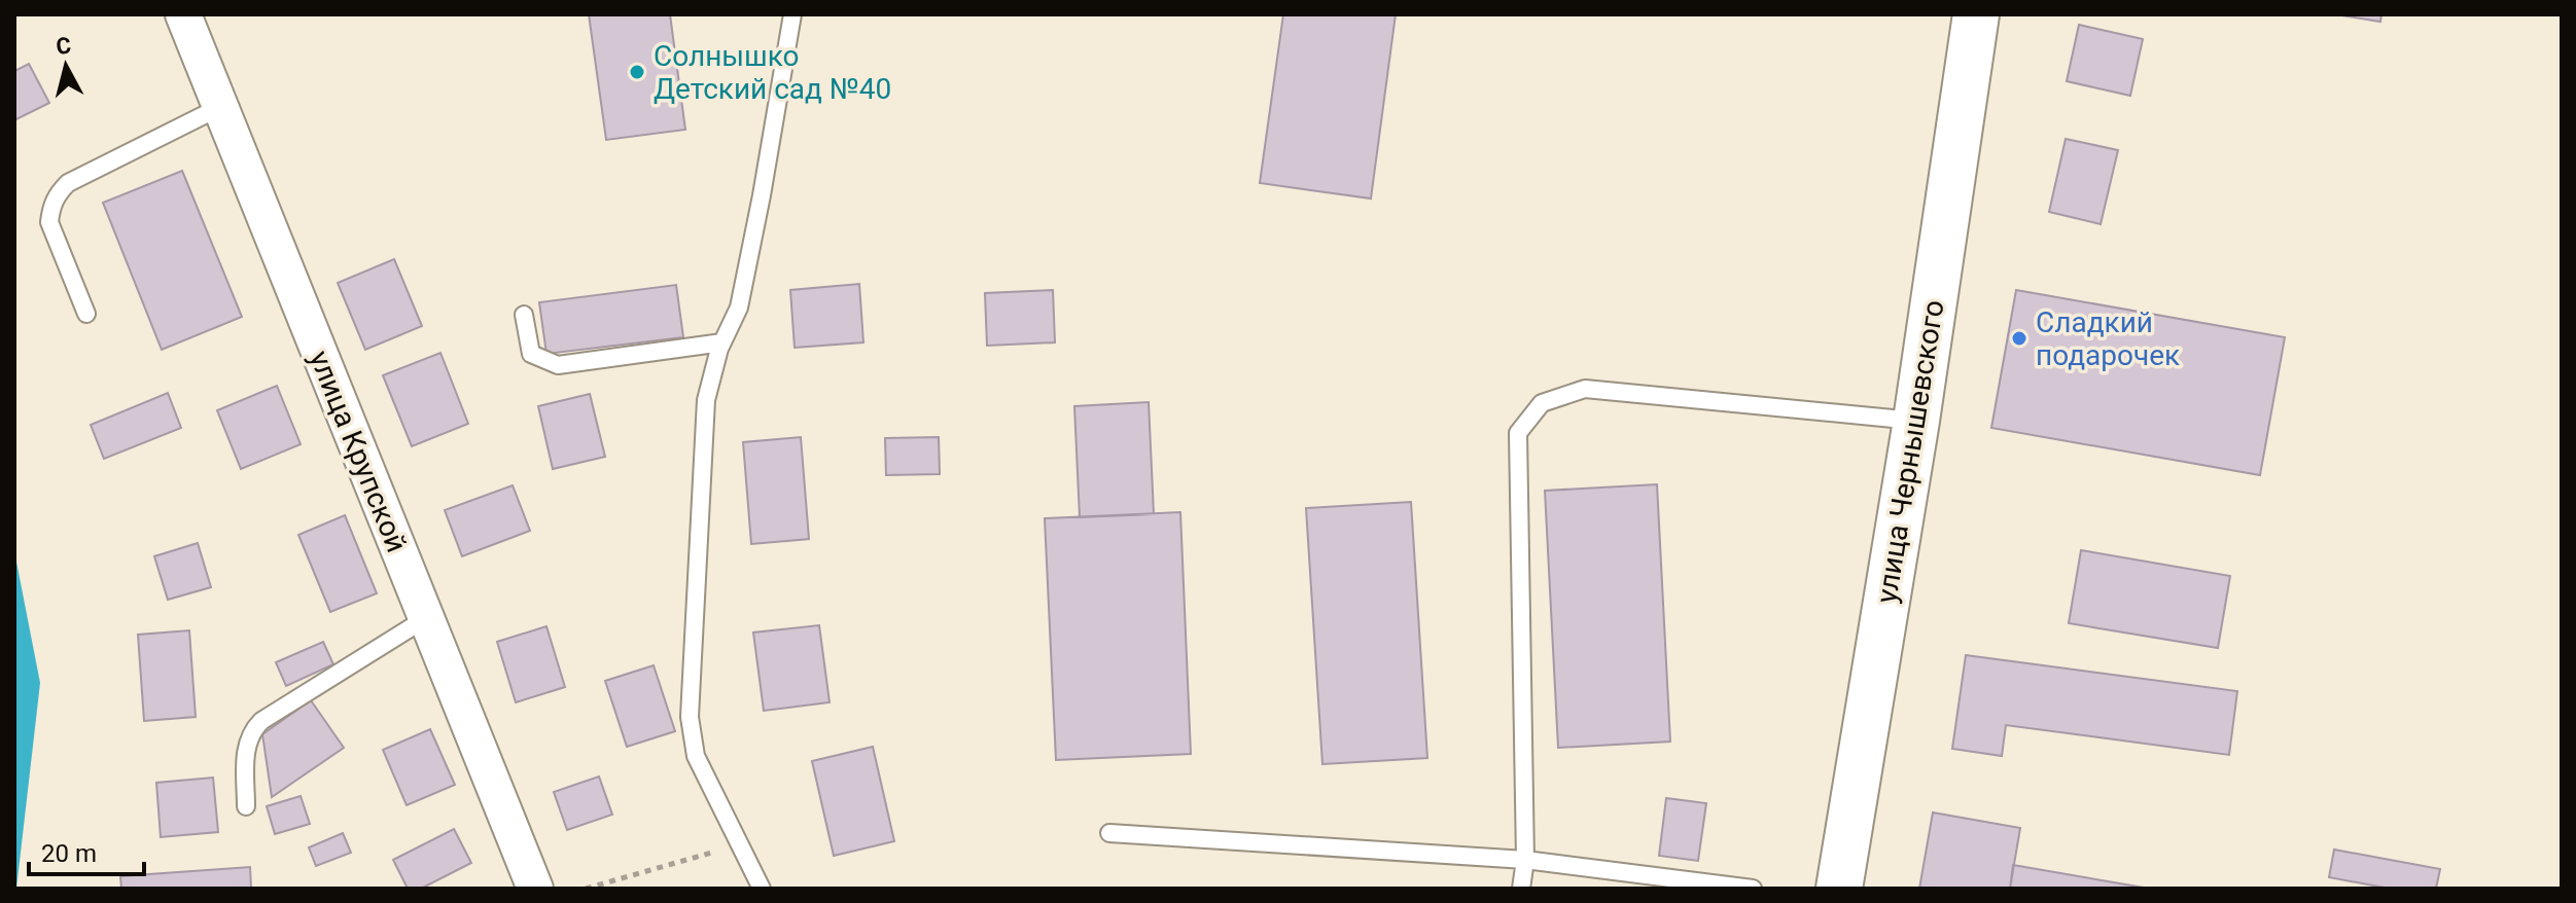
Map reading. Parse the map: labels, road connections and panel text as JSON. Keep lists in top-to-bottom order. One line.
{"streets":{"main road":["улица Чернышевского"],"street":["улица Крупской"]},"places":["Солнышко Детский сад №40","Сладкий подарочек"],"scale_bar":"20 m","north":"top"}
